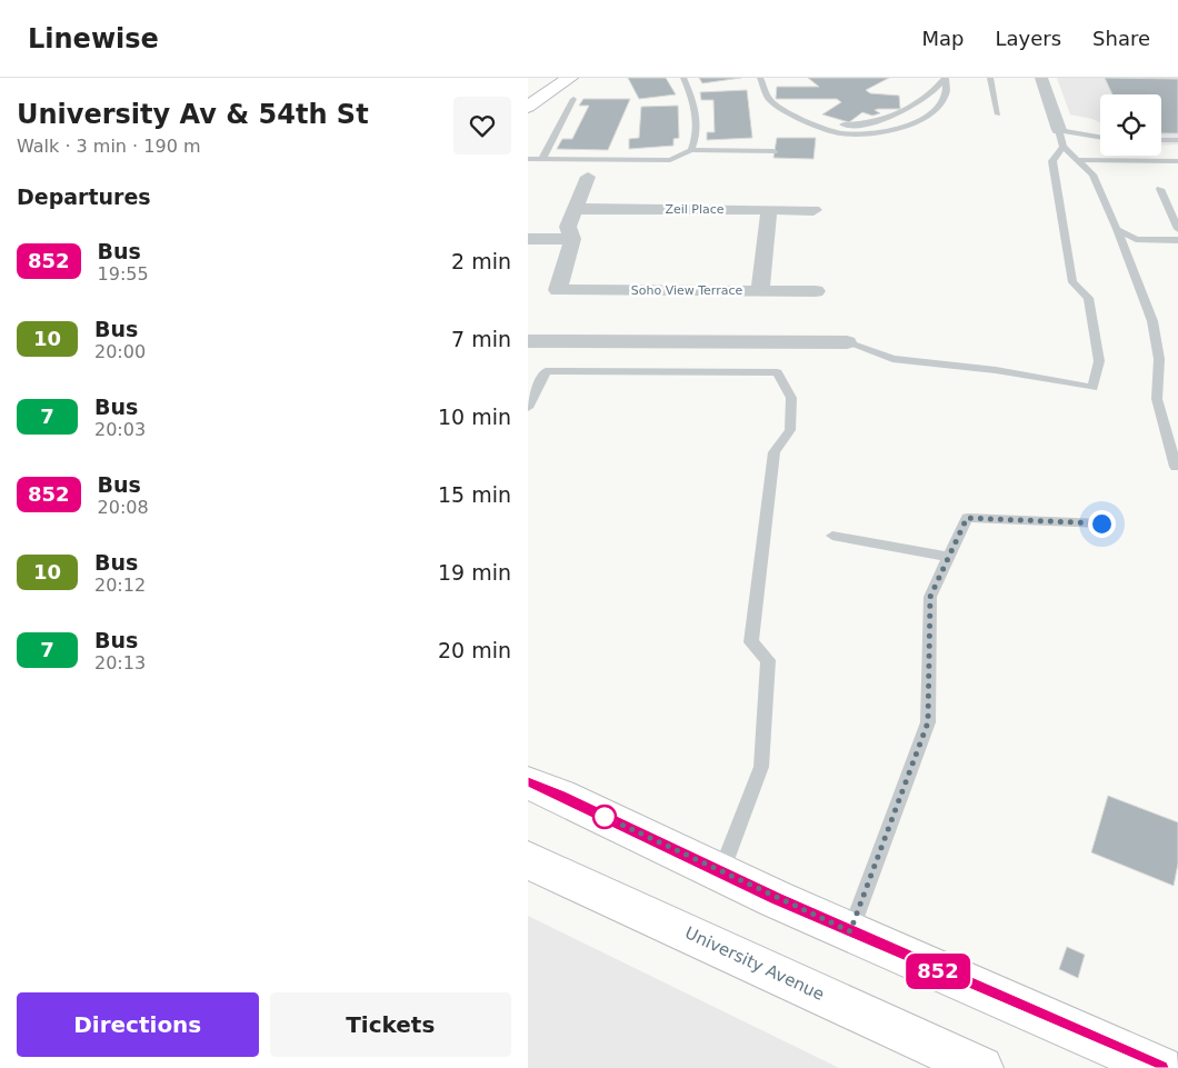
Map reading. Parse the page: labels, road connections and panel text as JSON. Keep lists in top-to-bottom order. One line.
{"streets":{"main road":["University Avenue"],"street":["Zeil Place","Soho View Terrace"]},"lines":["bus line 852"],"page":{"header":"Linewise","nav":["Map","Layers","Share"],"heading":[["University Av & 54th St","Walk · 3 min · 190 m"],"Departures"],"on_map":"852","list":[{"mark":"852","name":"Bus","note":"19:55","value":"2 min"},{"mark":"10","name":"Bus","note":"20:00","value":"7 min"},{"mark":"7","name":"Bus","note":"20:03","value":"10 min"},{"mark":"852","name":"Bus","note":"20:08","value":"15 min"},{"mark":"10","name":"Bus","note":"20:12","value":"19 min"},{"mark":"7","name":"Bus","note":"20:13","value":"20 min"}],"buttons":["Directions","Tickets"]}}
